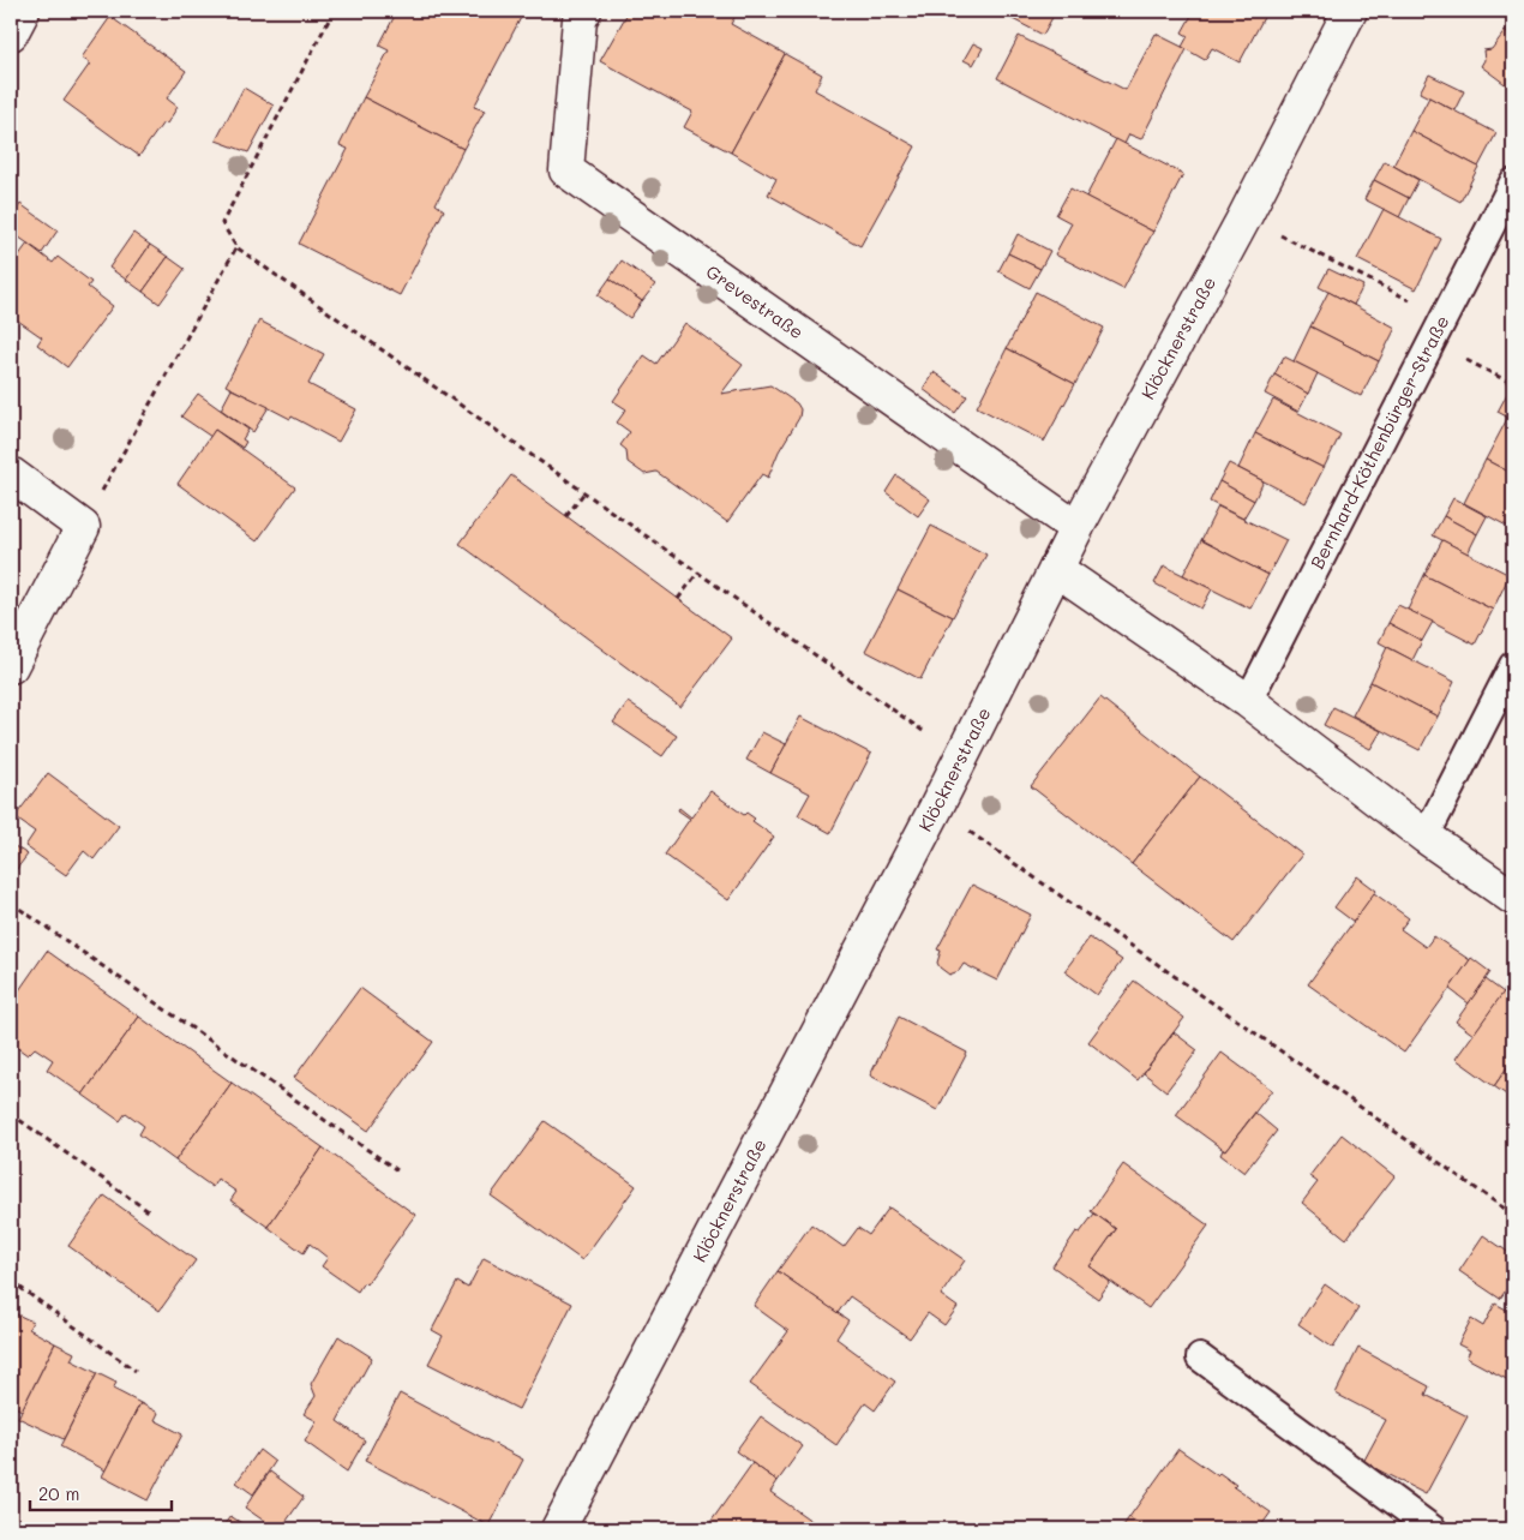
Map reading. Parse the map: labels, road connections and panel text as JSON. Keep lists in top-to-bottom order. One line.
{"streets":{"street":["Grevestraße","Klöcknerstraße"],"lane":["Bernhard-Köthenbürger-Straße"]},"crossings":[["Grevestraße","Klöcknerstraße"]],"scale_bar":"20 m"}
